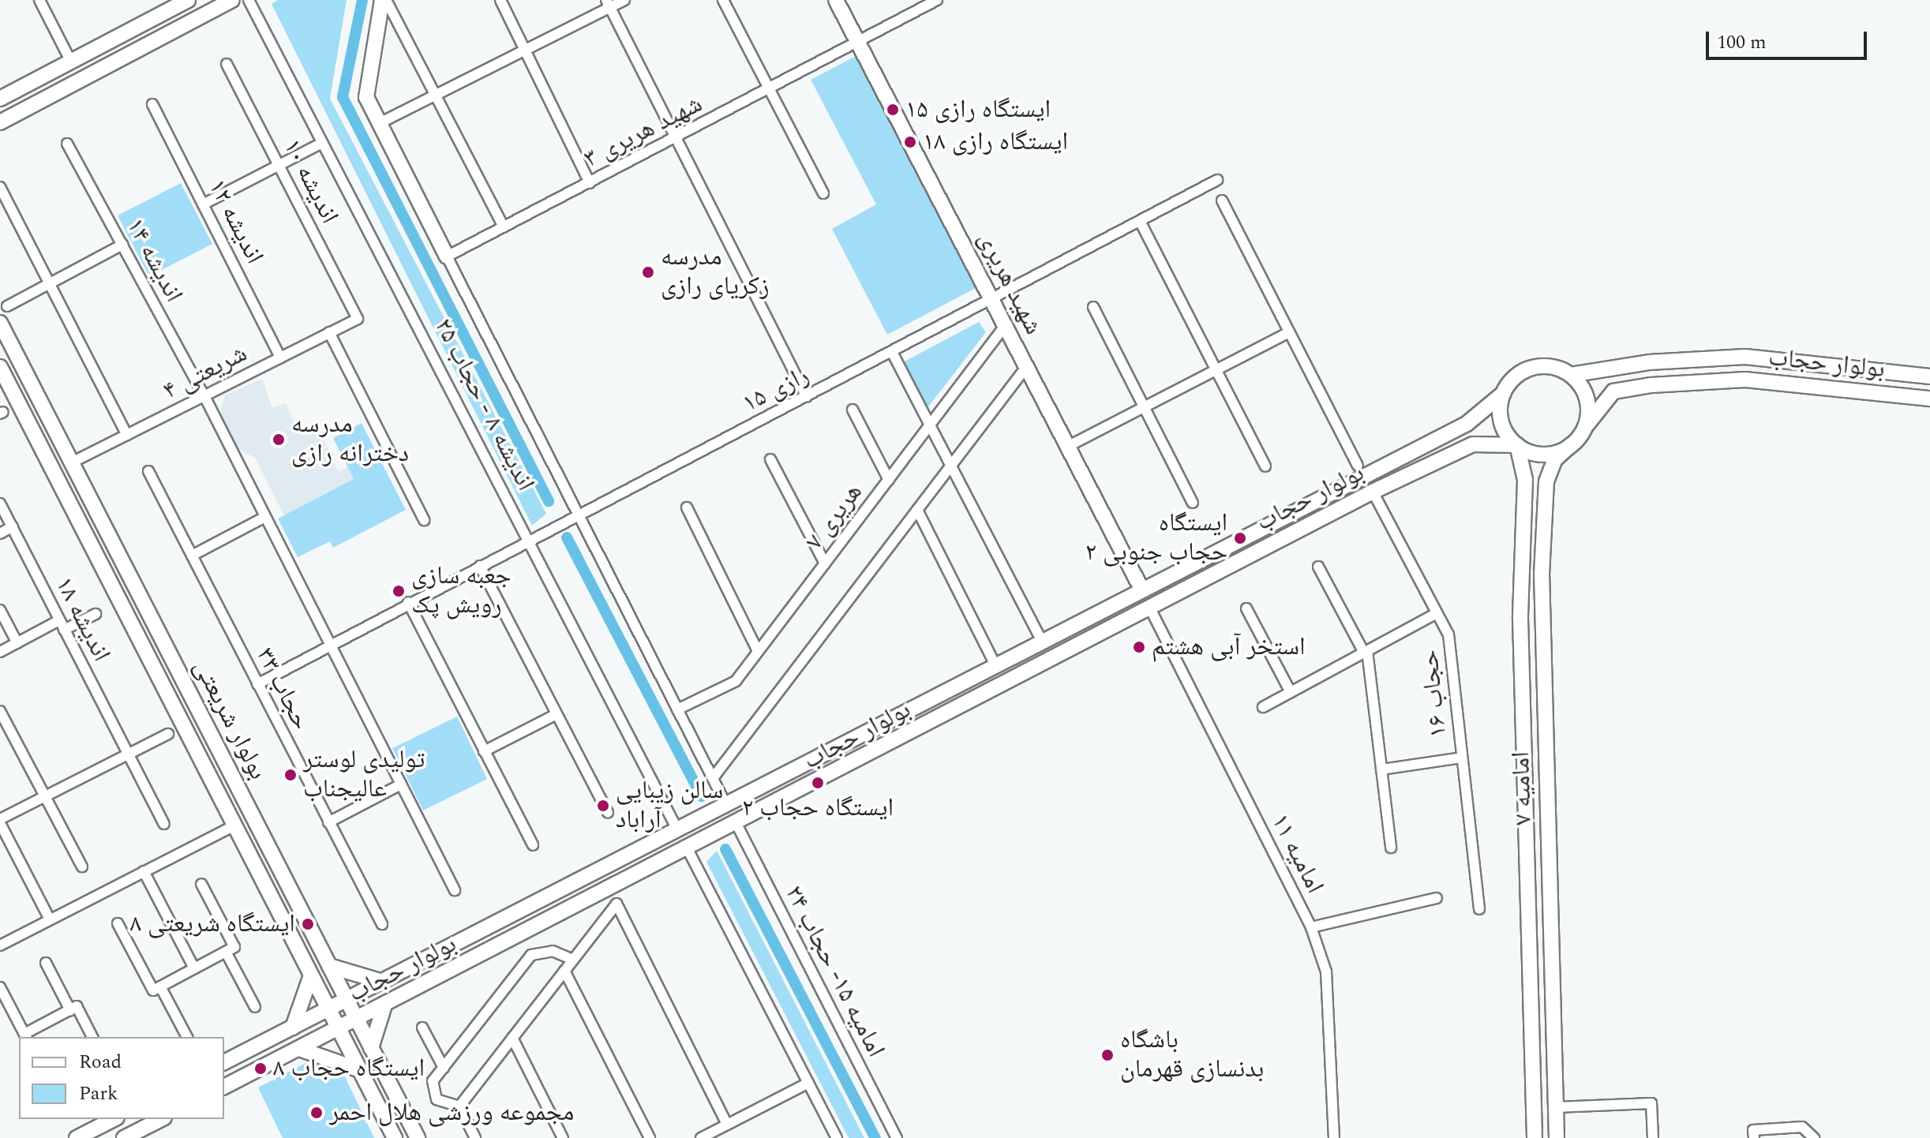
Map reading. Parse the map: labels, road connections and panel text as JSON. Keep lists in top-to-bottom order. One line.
{"streets":{"main road":["شهید هریری","بولوار حجاب","اندیشه ۸ - حجاب ۲۵","بولوار شریعتی","امامیه ۷"],"street":["شهید هریری ۳","اندیشه ۱۰","اندیشه ۱۲","اندیشه ۱۴","شریعتی ۴","رازی ۱۵","هریری ۷","اندیشه ۱۸","حجاب ۳۳","حجاب ۱۶","امامیه ۱۱","امامیه ۱۵- حجاب ۲۴"]},"crossings":[["شهید هریری ۳","شهید هریری"],["شهید هریری ۳","اندیشه ۸ - حجاب ۲۵"],["اندیشه ۱۰","شریعتی ۴"],["اندیشه ۱۲","شریعتی ۴"],["اندیشه ۱۴","شریعتی ۴"],["اندیشه ۱۴","رازی ۱۵"],["شهید هریری","بولوار حجاب"],["شهید هریری","رازی ۱۵"],["شهید هریری","هریری ۷"],["بولوار حجاب","اندیشه ۸ - حجاب ۲۵"],["بولوار حجاب","حجاب ۱۶"],["بولوار حجاب","بولوار شریعتی"],["بولوار حجاب","امامیه ۷"],["بولوار حجاب","امامیه ۱۱"],["بولوار حجاب","امامیه ۱۵- حجاب ۲۴"],["شریعتی ۴","بولوار شریعتی"],["رازی ۱۵","اندیشه ۸ - حجاب ۲۵"],["رازی ۱۵","حجاب ۳۳"],["اندیشه ۸ - حجاب ۲۵","هریری ۷"]],"places":["ایستگاه رازی ۱۵","ایستگاه رازی ۱۸","مدرسه زکریای رازی","مدرسه دخترانه رازی","ایستگاه حجاب جنوبی ۲","جعبه سازی رویش پک","استخر آبی هشتم","تولیدی لوستر عالیجناب","ایستگاه حجاب ۲","سالن زیبایی آراباد","ایستگاه شریعتی ۸","باشگاه بدنسازی قهرمان","ایستگاه حجاب ۸","مجموعه ورزشی هلال احمر"],"legend":["Road","Park"],"scale_bar":"100 m"}
